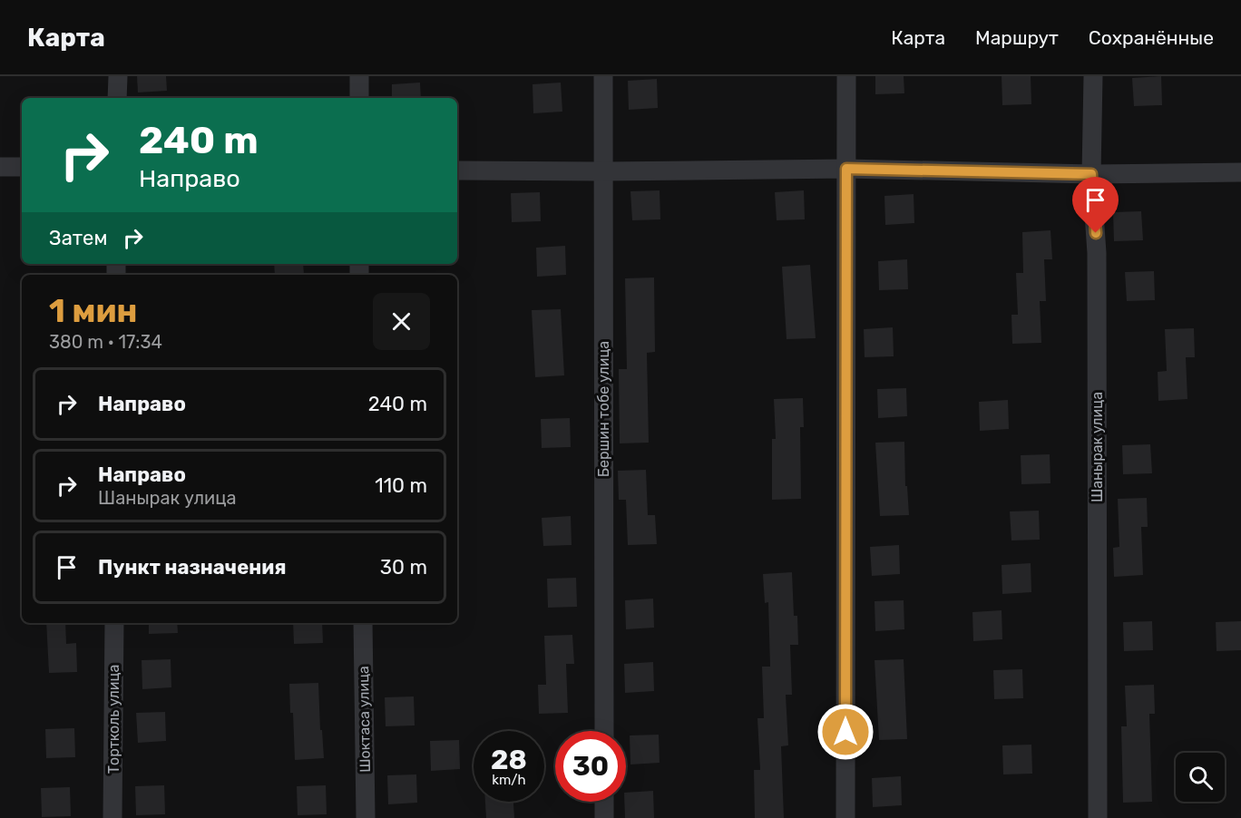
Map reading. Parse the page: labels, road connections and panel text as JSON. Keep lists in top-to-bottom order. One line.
{"streets":{"street":["Бершин тобе улица","Шанырак улица","Тортколь улица","Шоктаса улица"]},"page":{"header":"Карта","nav":["Карта","Маршрут","Сохранённые"],"turn":["240 m","Направо"],"then":"Затем","heading":["1 мин","380 m · 17:34"],"list":[{"name":"Направо","value":"240 m"},{"name":"Направо","note":"Шанырак улица","value":"110 m"},{"name":"Пункт назначения","value":"30 m"}],"speed":"28 km/h","limit":"30"}}
